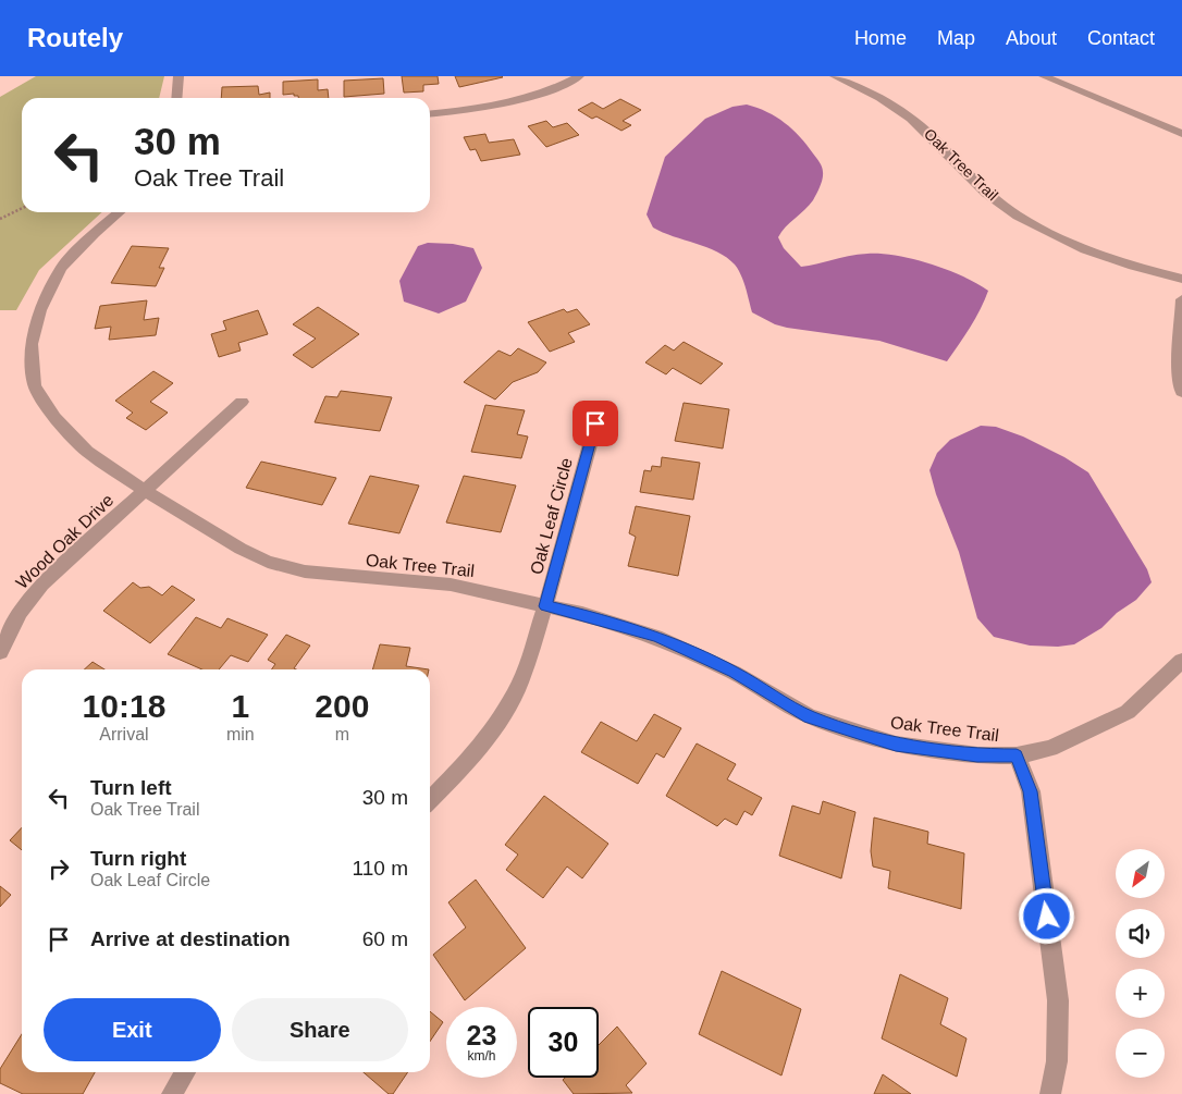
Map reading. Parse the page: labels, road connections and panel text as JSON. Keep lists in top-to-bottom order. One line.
{"streets":{"street":["Oak Tree Trail","Oak Leaf Circle","Wood Oak Drive"]},"crossings":[["Oak Tree Trail","Oak Leaf Circle"],["Oak Tree Trail","Wood Oak Drive"]],"north":"bottom left","page":{"header":"Routely","nav":["Home","Map","About","Contact"],"turn":["30 m","Oak Tree Trail"],"eta":["10:18","Arrival","1","min","200","m"],"list":[{"name":"Turn left","note":"Oak Tree Trail","value":"30 m"},{"name":"Turn right","note":"Oak Leaf Circle","value":"110 m"},{"name":"Arrive at destination","value":"60 m"}],"map_buttons":["+","−"],"buttons":["Exit","Share"],"speed":"23 km/h","limit":"30"}}
